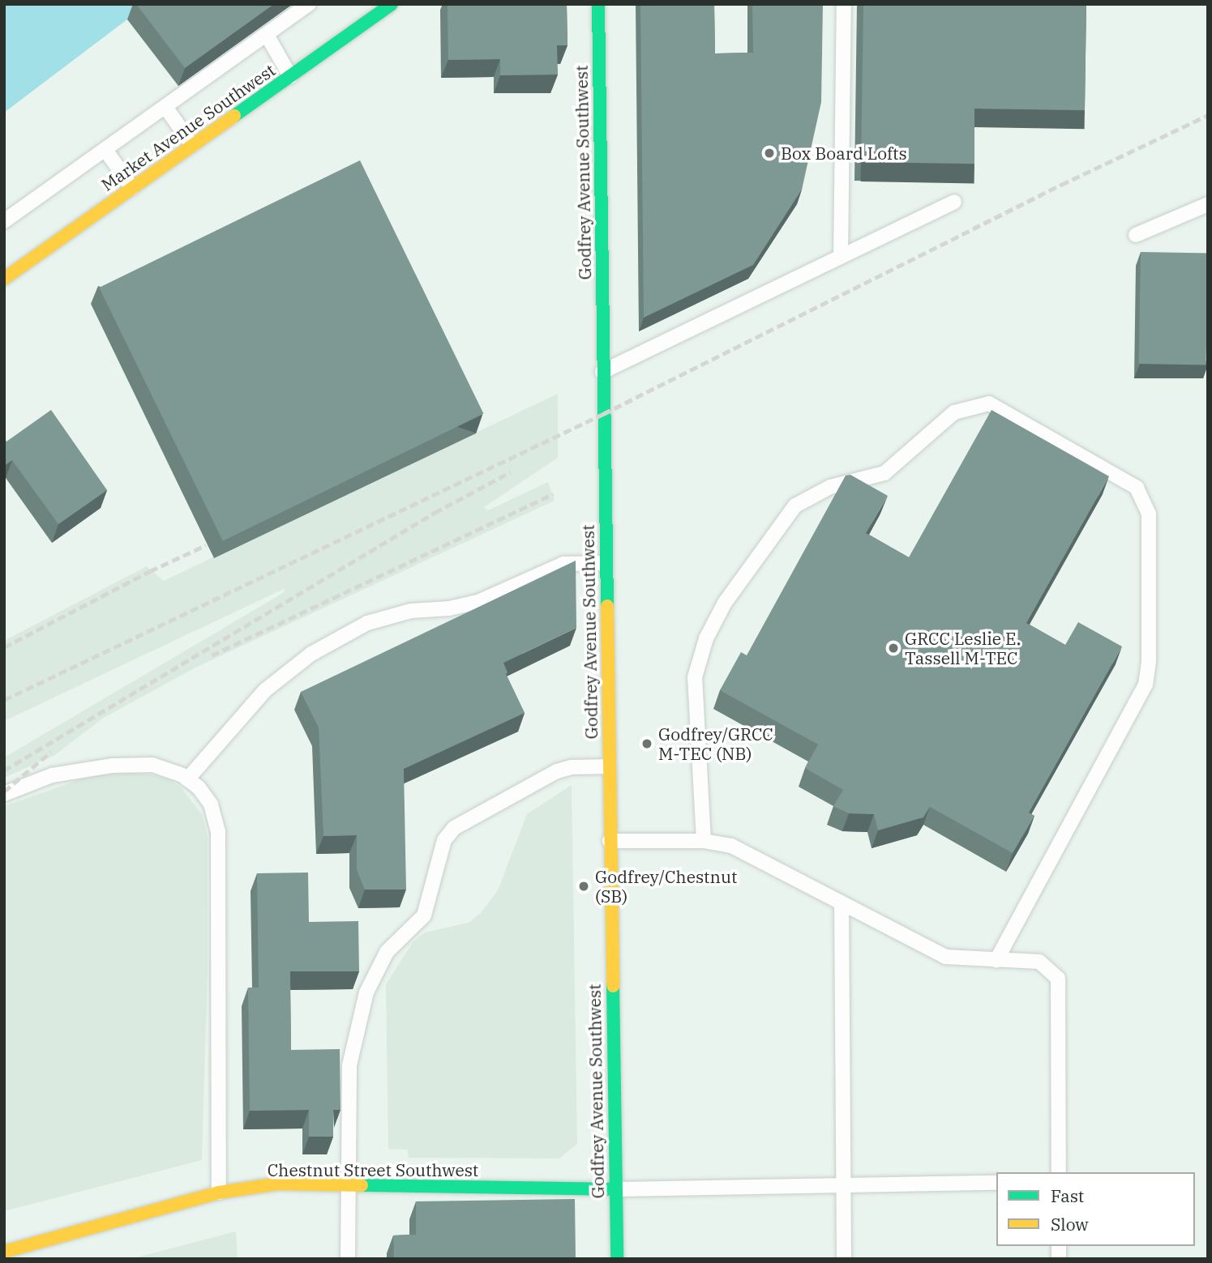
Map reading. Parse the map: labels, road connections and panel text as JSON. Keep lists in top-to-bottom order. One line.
{"streets":{"main road":["Market Avenue Southwest","Godfrey Avenue Southwest","Chestnut Street Southwest"]},"crossings":[["Godfrey Avenue Southwest","Chestnut Street Southwest"]],"places":["Box Board Lofts","GRCC Leslie E. Tassell M-TEC","Godfrey/GRCC M-TEC (NB)","Godfrey/Chestnut (SB)"],"legend":["Fast","Slow"]}
